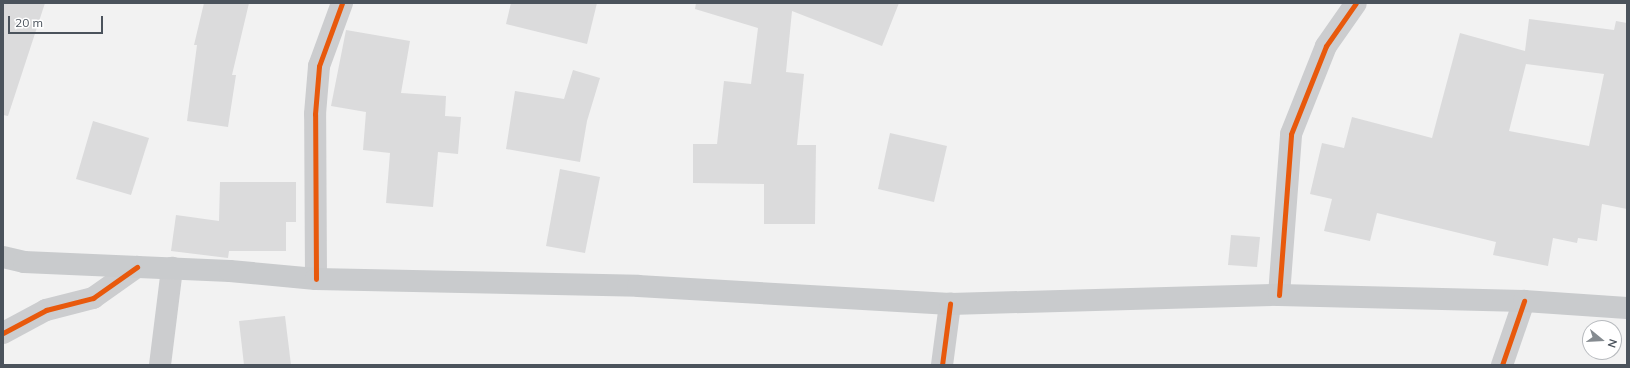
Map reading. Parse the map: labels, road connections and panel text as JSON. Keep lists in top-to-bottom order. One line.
{"scale_bar":"20 m","north":"right"}
